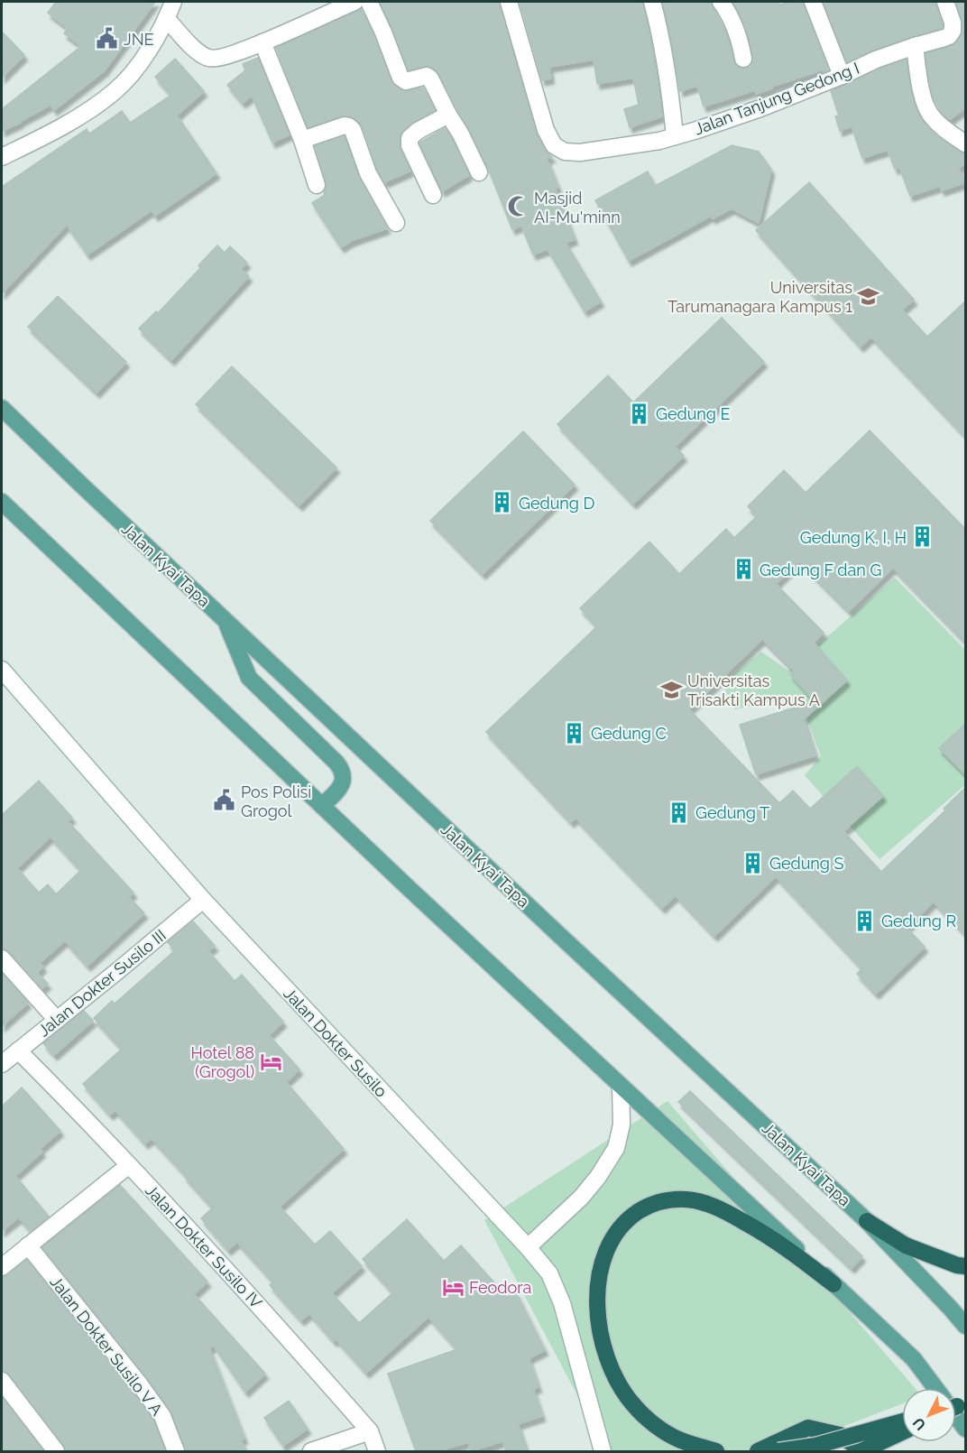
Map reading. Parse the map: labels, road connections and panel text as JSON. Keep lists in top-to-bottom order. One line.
{"streets":{"main road":["Jalan Kyai Tapa"],"street":["Jalan Tanjung Gedong I","Jalan Dokter Susilo III","Jalan Dokter Susilo","Jalan Dokter Susilo IV","Jalan Dokter Susilo V A"]},"crossings":[["Jalan Dokter Susilo III","Jalan Dokter Susilo"],["Jalan Dokter Susilo III","Jalan Dokter Susilo IV"]],"places":{"public building":["JNE","Pos Polisi Grogol"],"mosque":["Masjid AI-Mu'minn"],"school or university":["Universitas Tarumanagara Kampus 1","Universitas Trisakti Kampus A"],"building":["Gedung E","Gedung D","Gedung K, I, H","Gedung F dan G","Gedung C","Gedung T","Gedung S","Gedung R"],"hotel":["Hotel 88 (Grogol)","Feodora"]},"north":"bottom left"}
